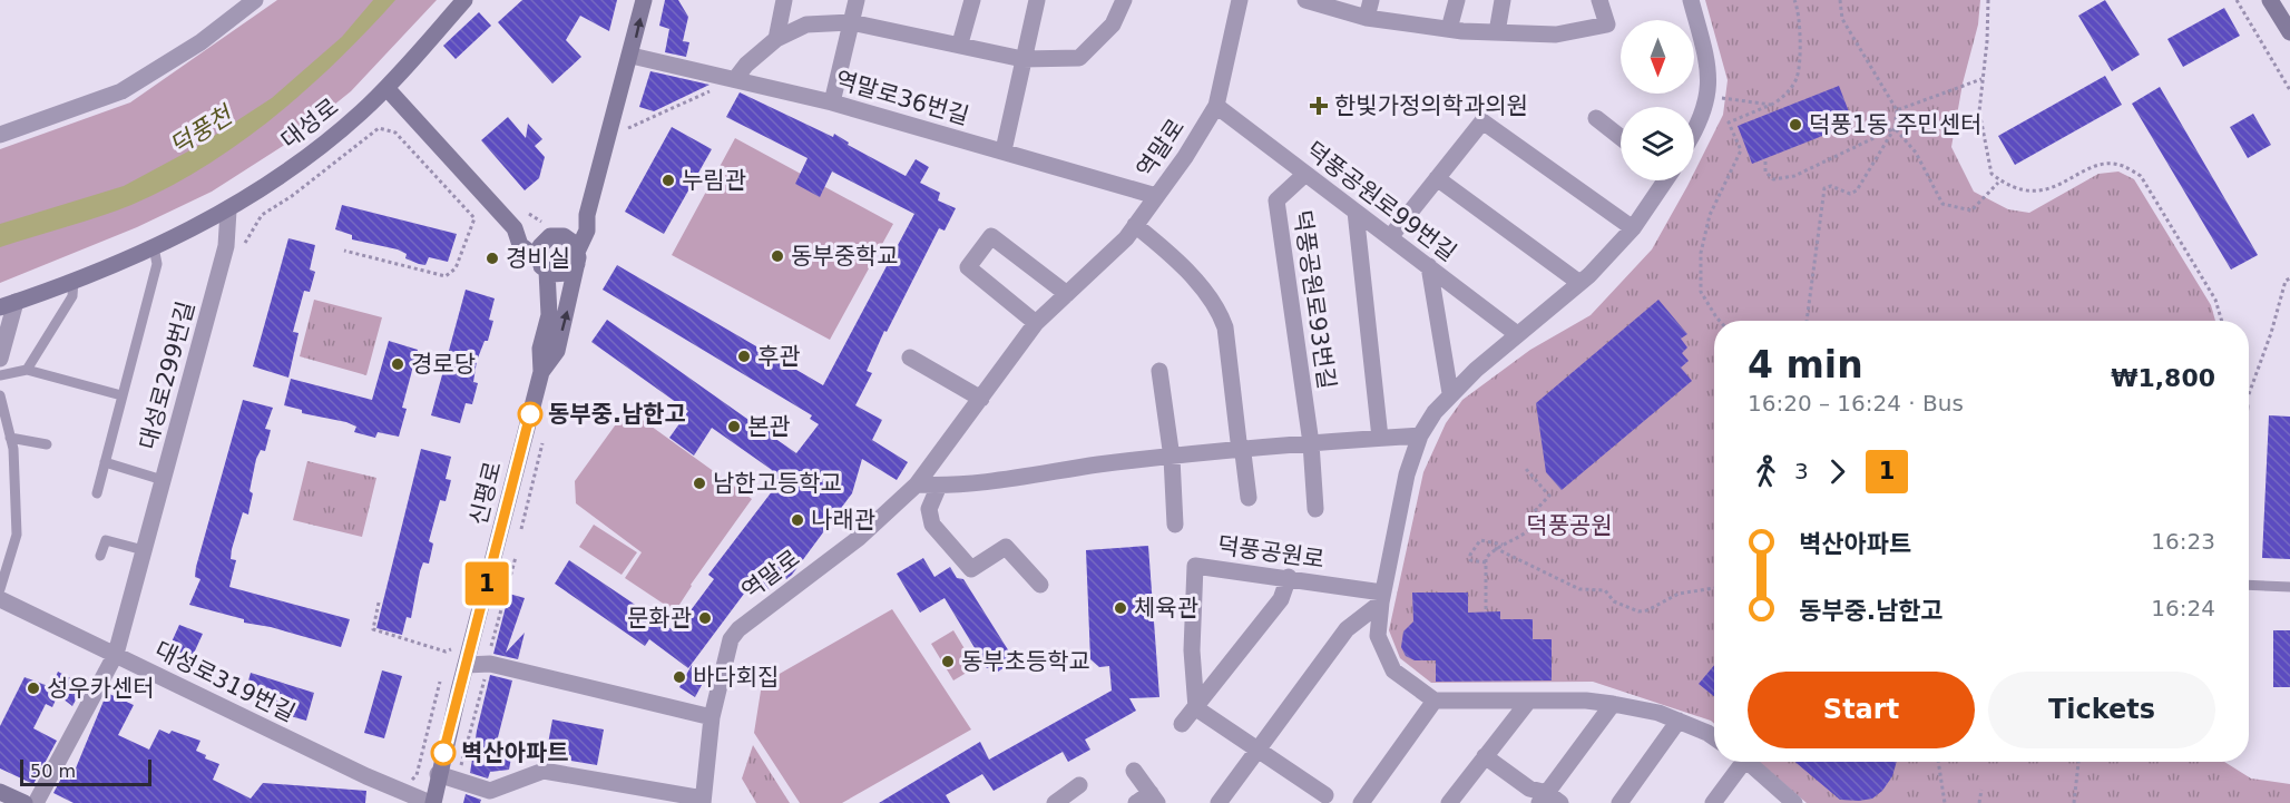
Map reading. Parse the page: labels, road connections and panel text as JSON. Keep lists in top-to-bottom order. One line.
{"streets":{"street":["역말로36번길","대성로","역말로","덕풍공원로99번길","덕풍공원로93번길","대성로299번길","신평로","덕풍공원로","대성로319번길"]},"crossings":[["역말로36번길","역말로"],["역말로36번길","신평로"],["대성로","대성로299번길"],["역말로","덕풍공원로99번길"],["덕풍공원로99번길","덕풍공원로93번길"],["대성로299번길","대성로319번길"],["신평로","대성로319번길"]],"water":["덕풍천"],"parks":["덕풍공원"],"places":{"health":["한빛가정의학과의원"],"other":["덕풍1동 주민센터","누림관","동부중학교","경비실","후관","경로당","동부중.남한고","본관","남한고등학교","나래관","체육관","문화관","동부초등학교","바다회집","성우카센터","벽산아파트"]},"lines":["bus line 1"],"scale_bar":"50 m","north":"bottom","page":{"on_map":"1","heading":["4 min","16:20 – 16:24 · Bus","₩1,800"],"legs":["3","1"],"list":[{"name":"벽산아파트","value":"16:23"},{"name":"동부중.남한고","value":"16:24"}],"buttons":["Start","Tickets"],"scale":"50 m"}}
